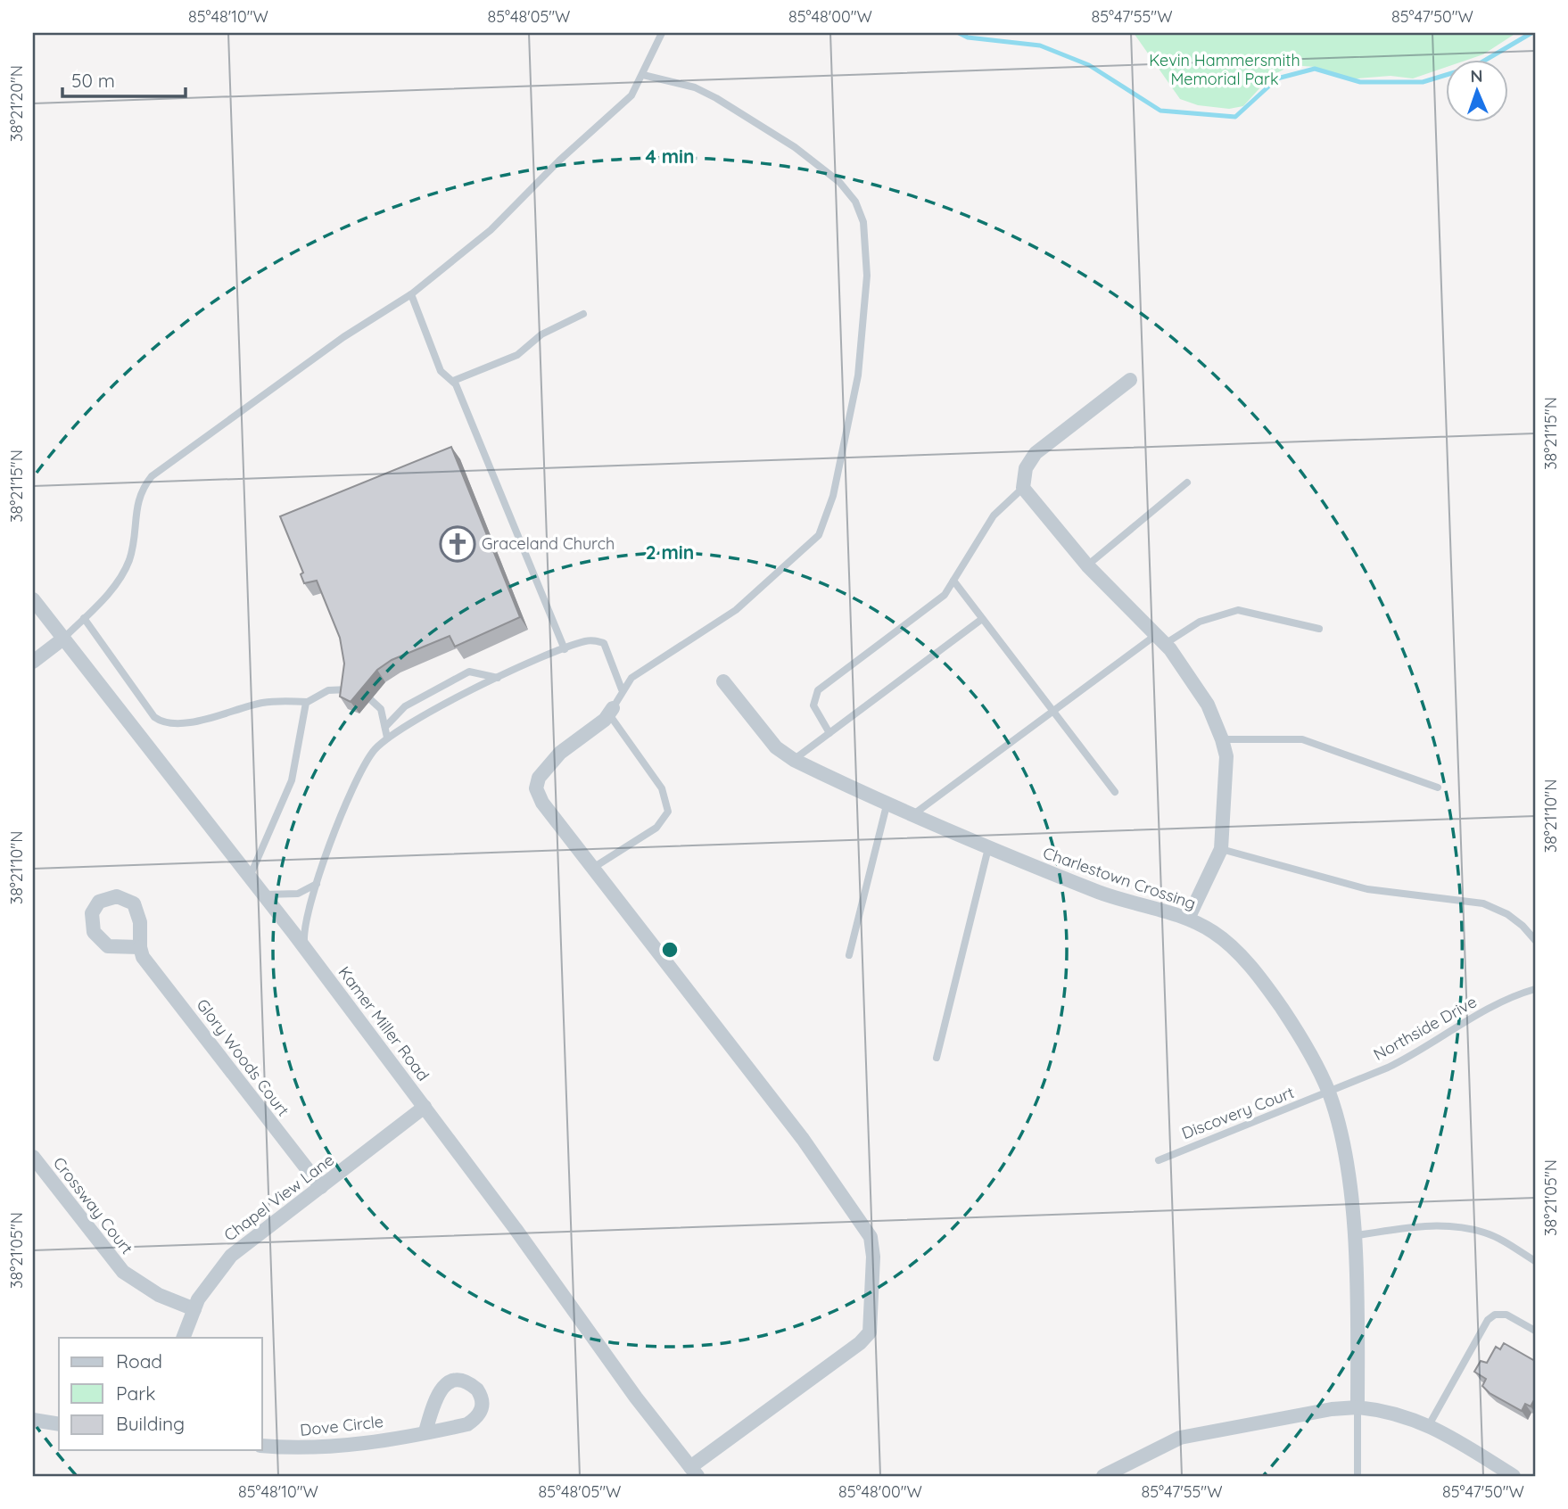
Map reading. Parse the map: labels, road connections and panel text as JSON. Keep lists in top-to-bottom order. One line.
{"streets":{"street":["Charlestown Crossing","Kamer Miller Road","Glory Woods Court","Chapel View Lane","Crossway Court","Dove Circle"],"lane":["Northside Drive","Discovery Court"]},"crossings":[["Charlestown Crossing","Northside Drive"],["Charlestown Crossing","Discovery Court"],["Kamer Miller Road","Chapel View Lane"],["Northside Drive","Discovery Court"],["Glory Woods Court","Chapel View Lane"],["Chapel View Lane","Crossway Court"]],"parks":["Kevin Hammersmith Memorial Park"],"places":{"church":["Graceland Church"]},"legend":["Road","Park","Building"],"scale_bar":"50 m","north":"top","coordinates":["85°48'10\"W","85°48'05\"W","85°48'00\"W","85°47'55\"W","85°47'50\"W","38°21'20\"N","38°21'15\"N","38°21'10\"N","38°21'05\"N"],"rings":["4 min","2 min"]}
